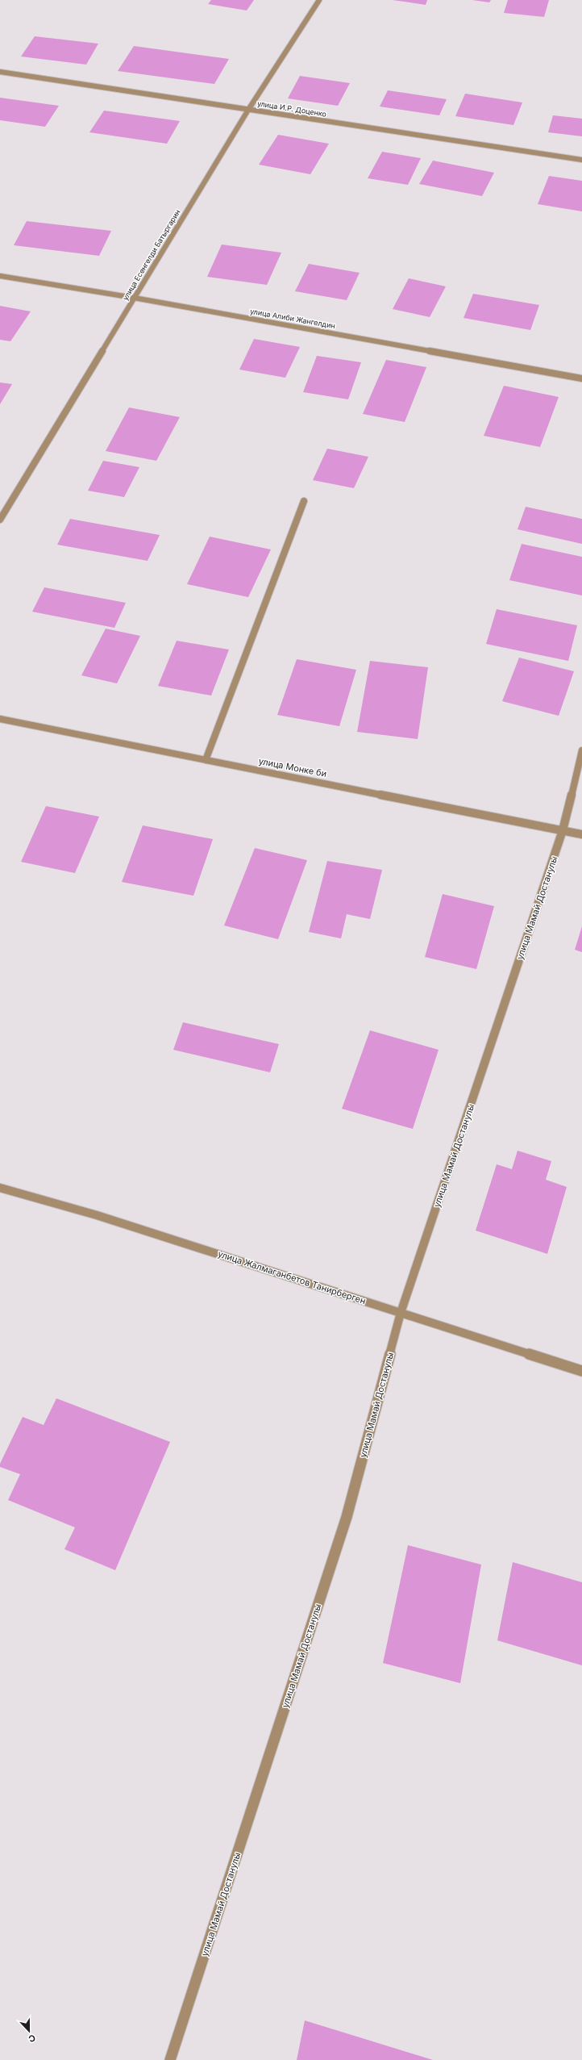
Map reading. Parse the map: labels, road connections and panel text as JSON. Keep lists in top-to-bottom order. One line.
{"streets":{"street":["улица И.Р. Доценко","улица Есенгелди Батыргарин","улица Алиби Жангелдин","улица Монке би","улица Мамай Достанулы","улица Жалмаганбетов Танирберген"]},"crossings":[["улица И.Р. Доценко","улица Есенгелди Батыргарин"],["улица Есенгелди Батыргарин","улица Алиби Жангелдин"],["улица Монке би","улица Мамай Достанулы"],["улица Мамай Достанулы","улица Жалмаганбетов Танирберген"]],"north":"bottom"}
